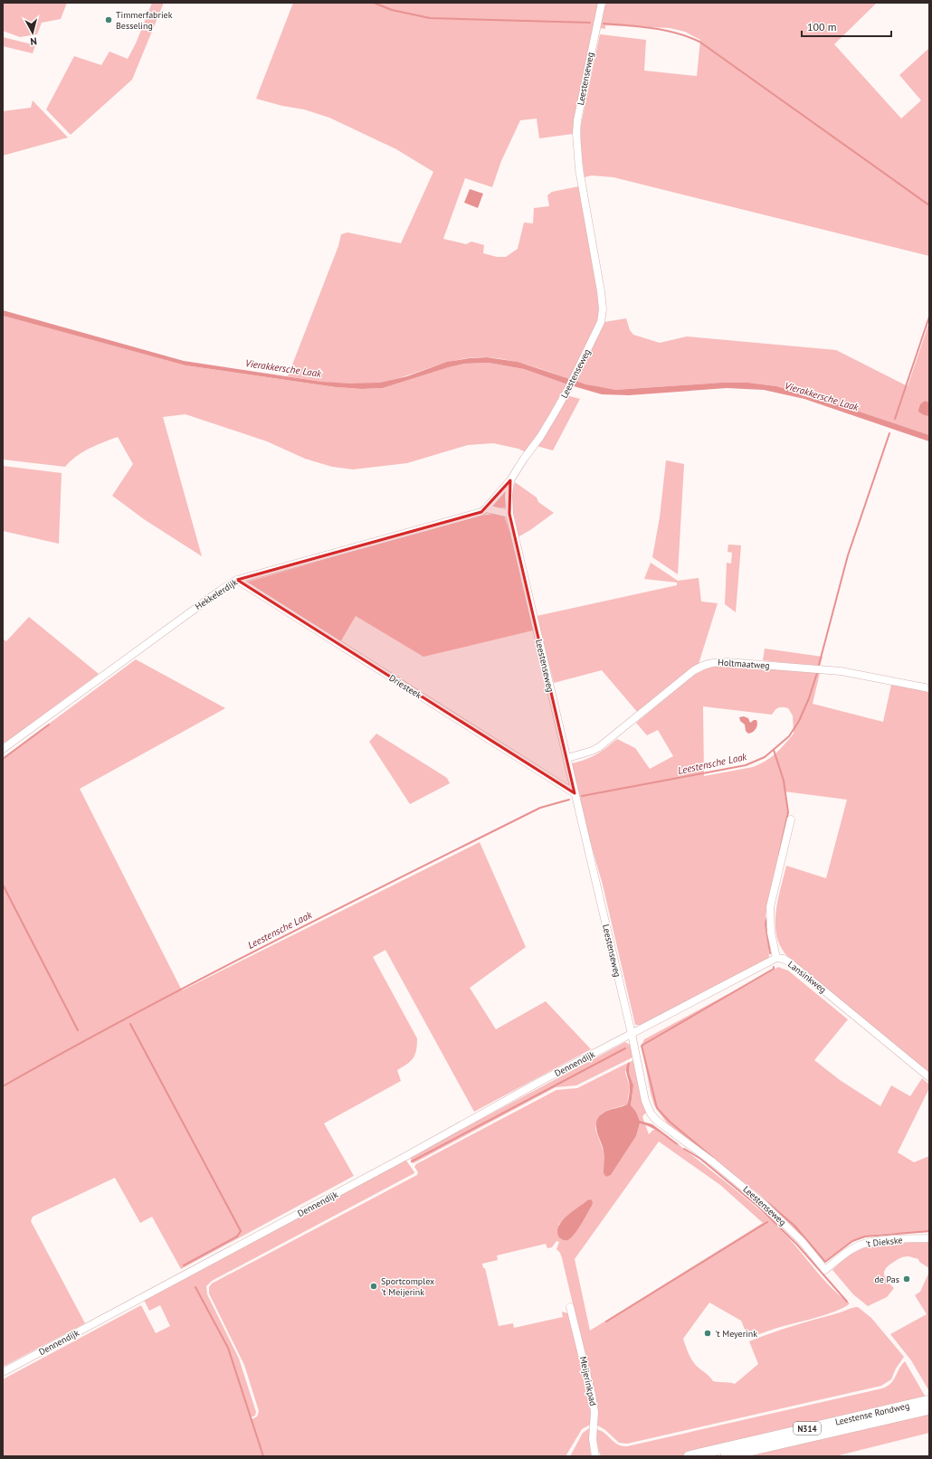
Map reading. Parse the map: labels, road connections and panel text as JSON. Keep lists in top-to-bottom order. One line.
{"streets":{"main road":["Leestense Rondweg","N314"],"street":["Leestenseweg","Hekkelerdijk","Holtmaatweg","Driesteek","Lansinkweg","Dennendijk","'t Diekske","Meijerinkpad"]},"crossings":[["Leestenseweg","Hekkelerdijk"],["Leestenseweg","Holtmaatweg"],["Leestenseweg","Driesteek"],["Leestenseweg","Lansinkweg"],["Leestenseweg","Dennendijk"],["Leestenseweg","'t Diekske"],["Hekkelerdijk","Driesteek"],["Lansinkweg","Dennendijk"]],"water":["Vierakkersche Laak","Leestensche Laak"],"places":["Timmerfabriek Besseling","de Pas","Sportcomplex 't Meijerink","'t Meyerink"],"scale_bar":"100 m","north":"bottom"}
